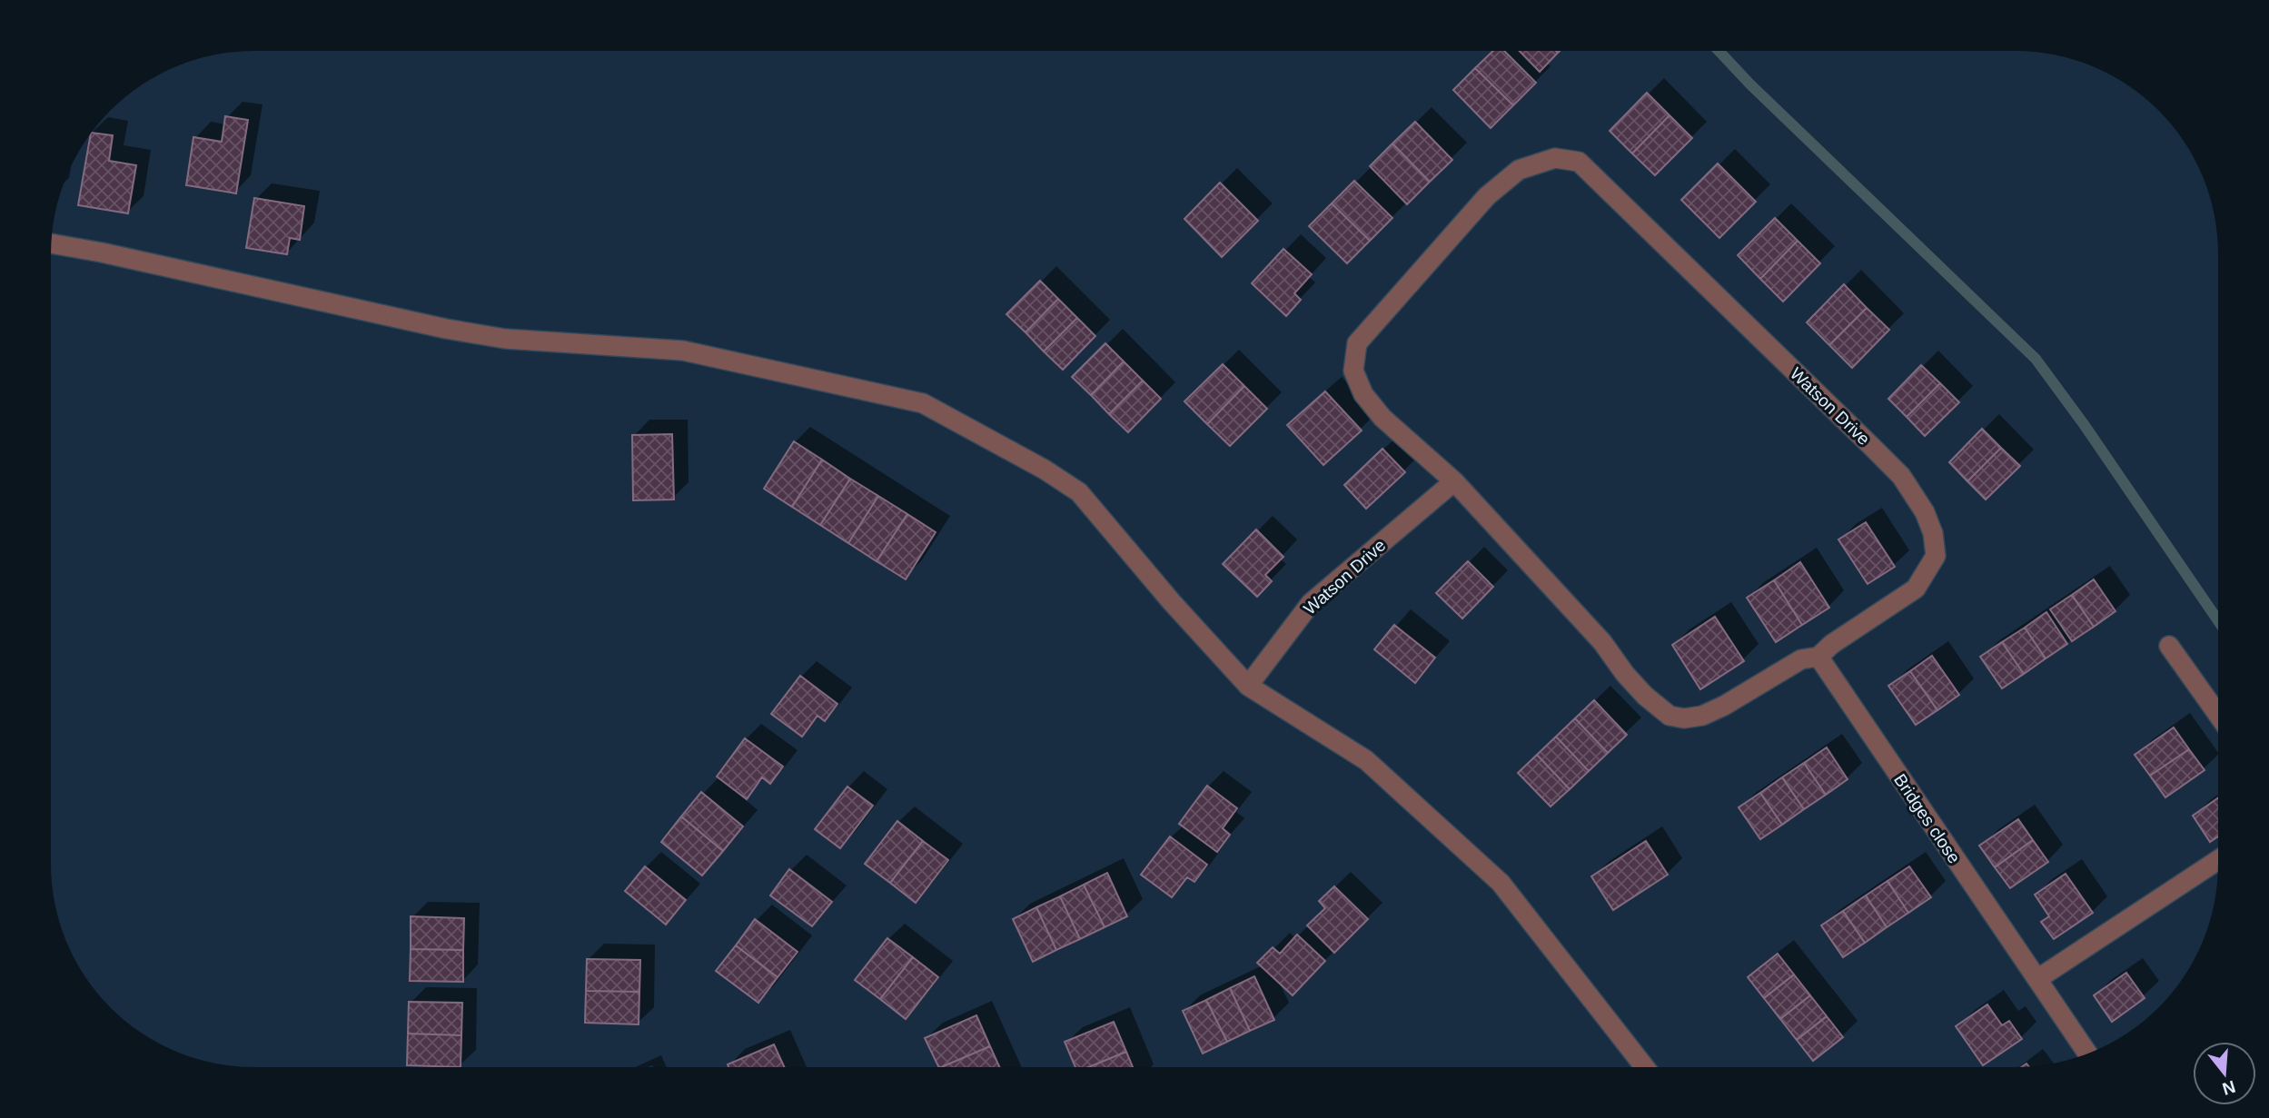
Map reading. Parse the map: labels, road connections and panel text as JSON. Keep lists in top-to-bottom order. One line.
{"streets":{"street":["Watson Drive","Bridges close"]},"crossings":[["Watson Drive","Bridges close"]],"north":"bottom"}
